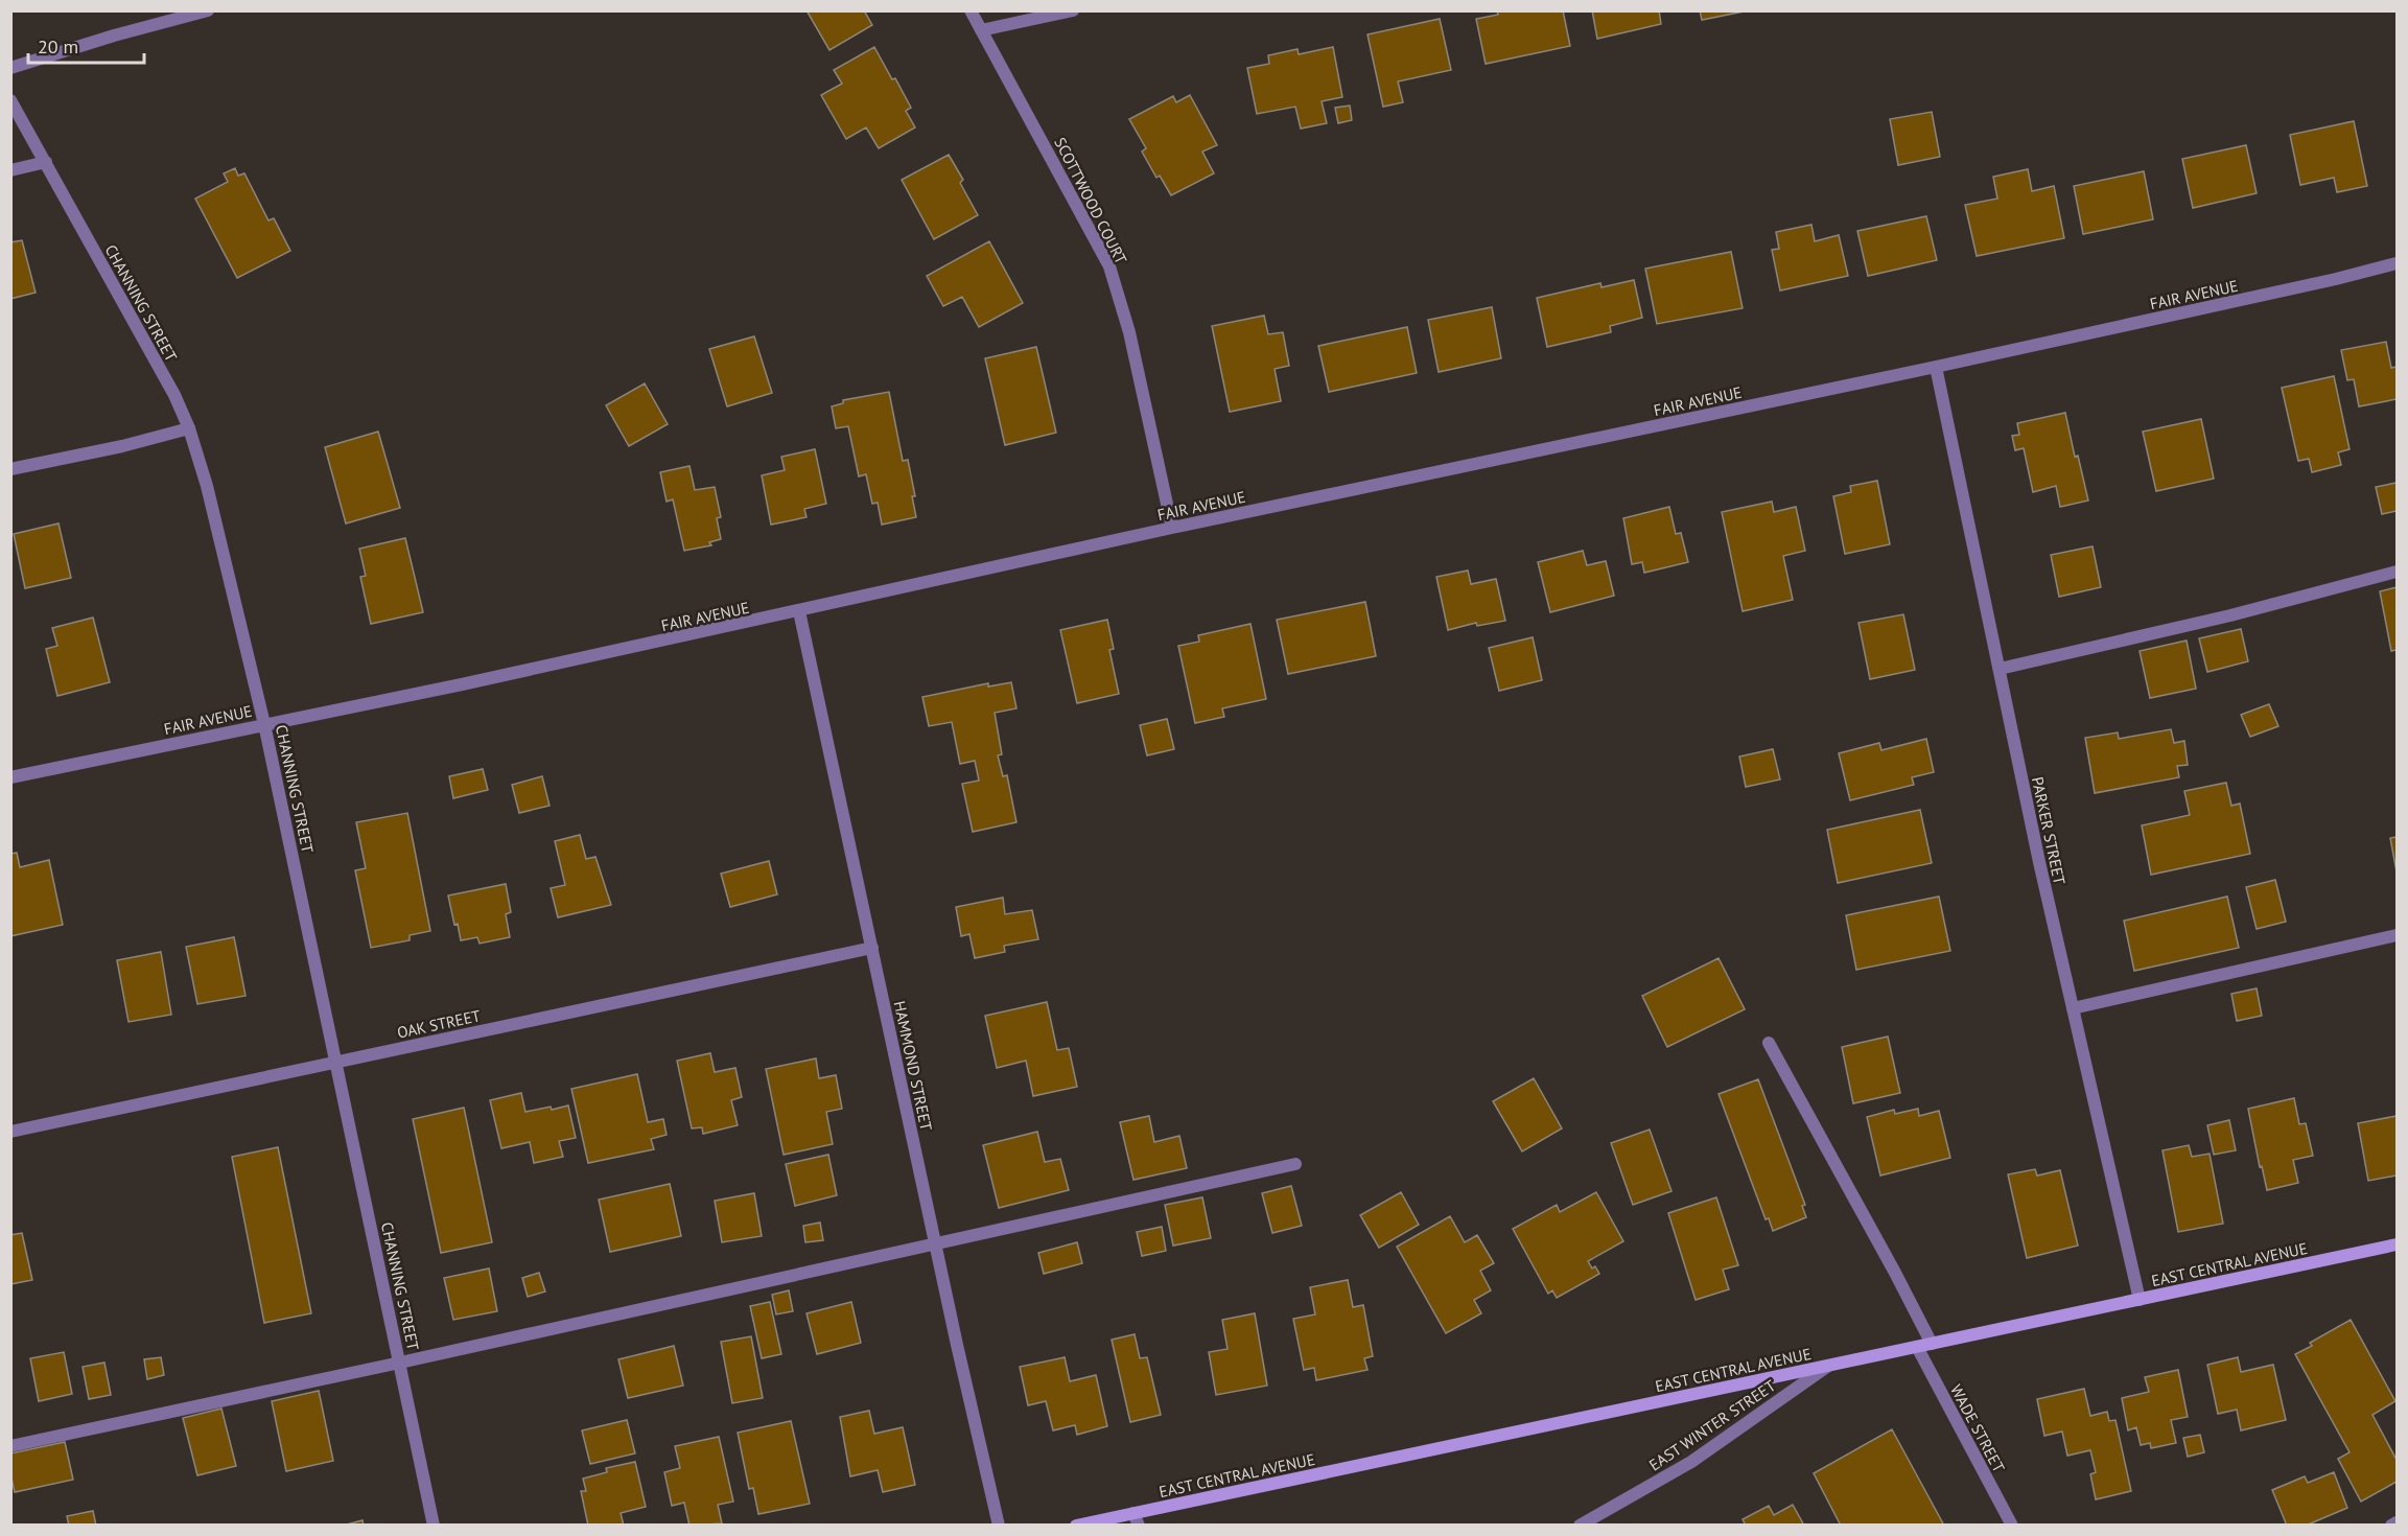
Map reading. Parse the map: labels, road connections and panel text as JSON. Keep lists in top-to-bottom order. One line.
{"streets":{"main road":["EAST CENTRAL AVENUE"],"street":["SCOTTWOOD COURT","FAIR AVENUE","CHANNING STREET","PARKER STREET","OAK STREET","HAMMOND STREET","EAST WINTER STREET","WADE STREET"]},"crossings":[["SCOTTWOOD COURT","FAIR AVENUE"],["FAIR AVENUE","CHANNING STREET"],["FAIR AVENUE","PARKER STREET"],["FAIR AVENUE","HAMMOND STREET"],["CHANNING STREET","OAK STREET"],["PARKER STREET","EAST CENTRAL AVENUE"],["OAK STREET","HAMMOND STREET"],["EAST CENTRAL AVENUE","EAST WINTER STREET"],["EAST CENTRAL AVENUE","WADE STREET"]],"scale_bar":"20 m"}
